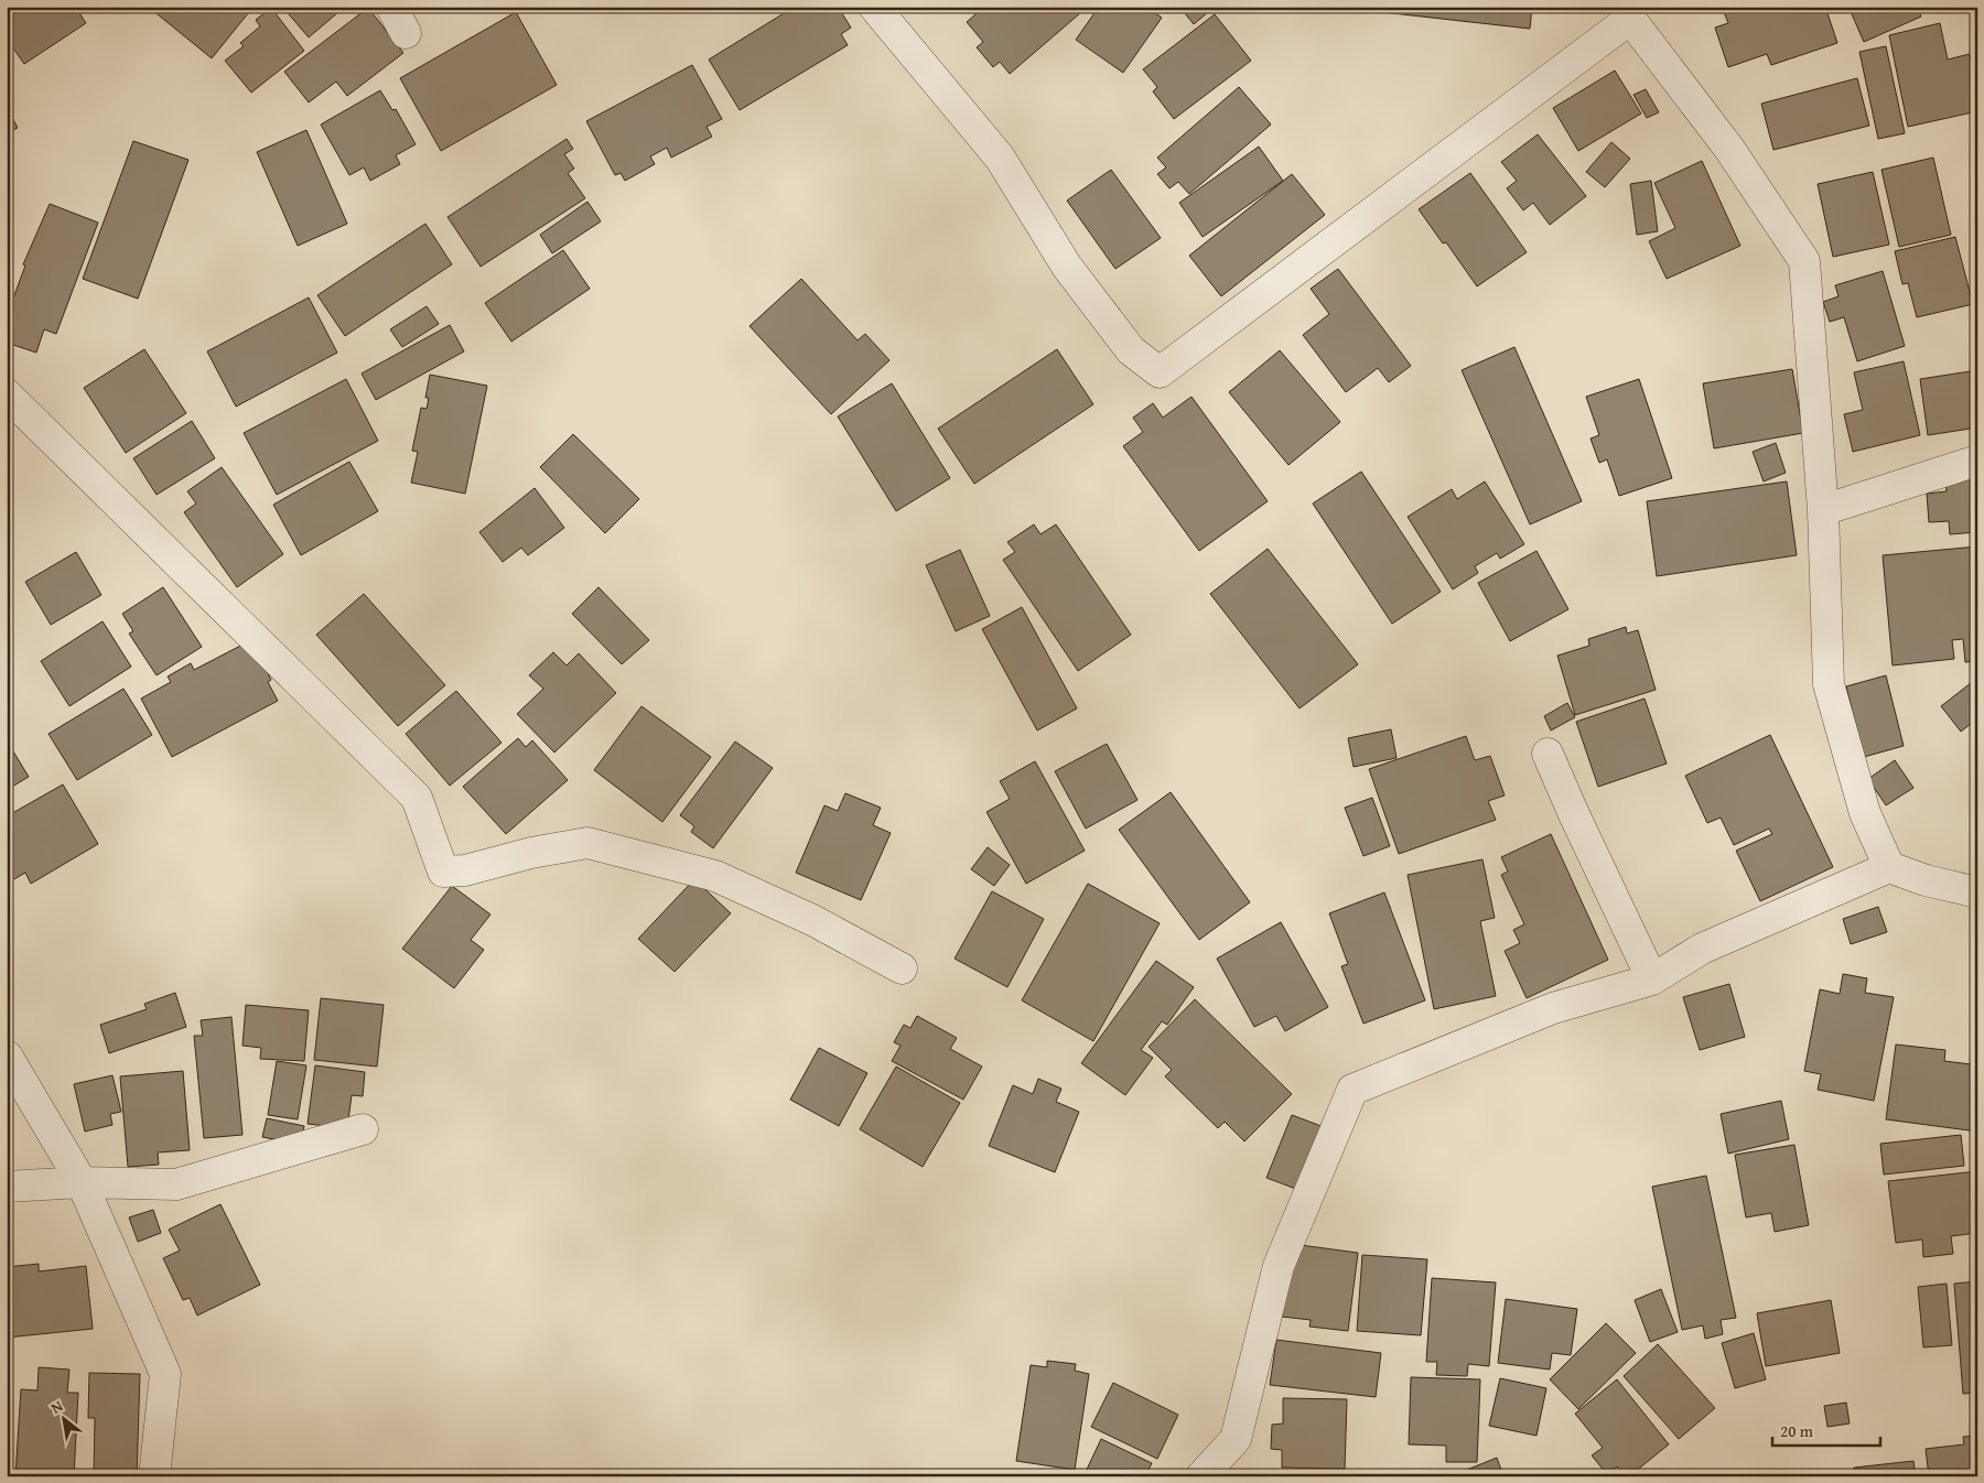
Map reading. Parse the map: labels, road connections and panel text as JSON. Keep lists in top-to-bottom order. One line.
{"scale_bar":"20 m","north":"top left"}
